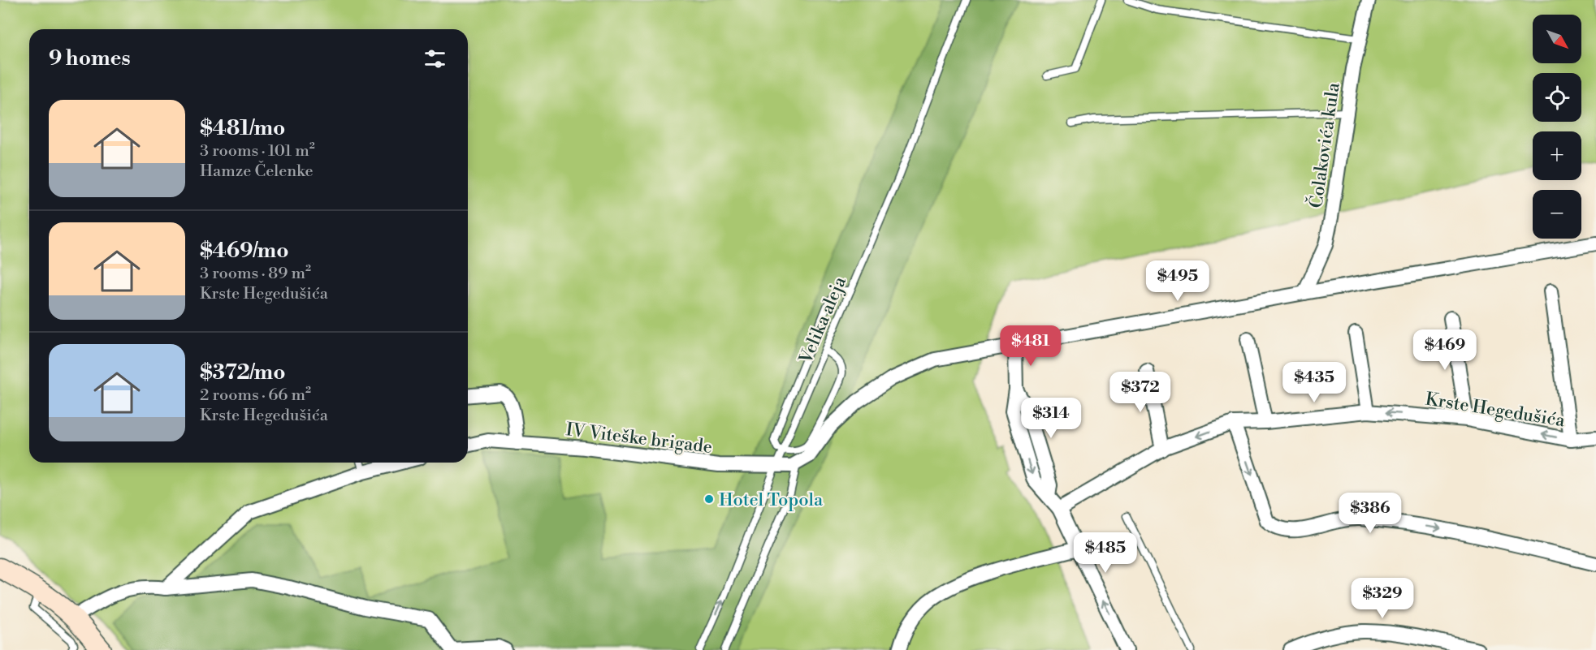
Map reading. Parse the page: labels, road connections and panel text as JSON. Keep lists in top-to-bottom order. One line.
{"streets":{"street":["Čolakovića kula","Krste Hegedušića","IV Viteške brigade"],"lane":["Velika aleja"]},"crossings":[["Velika aleja","IV Viteške brigade"]],"one_way":["Krste Hegedušića"],"places":["Hotel Topola"],"north":"bottom right","page":{"map_buttons":["+","−"],"heading":"9 homes","list":[{"name":"$481/mo","note":"3 rooms · 101 m² · Hamze Čelenke"},{"name":"$469/mo","note":"3 rooms · 89 m² · Krste Hegedušića"},{"name":"$372/mo","note":"2 rooms · 66 m² · Krste Hegedušića"}],"price":["$495","$481","$469","$435","$372","$314","$386","$485","$329"]}}
